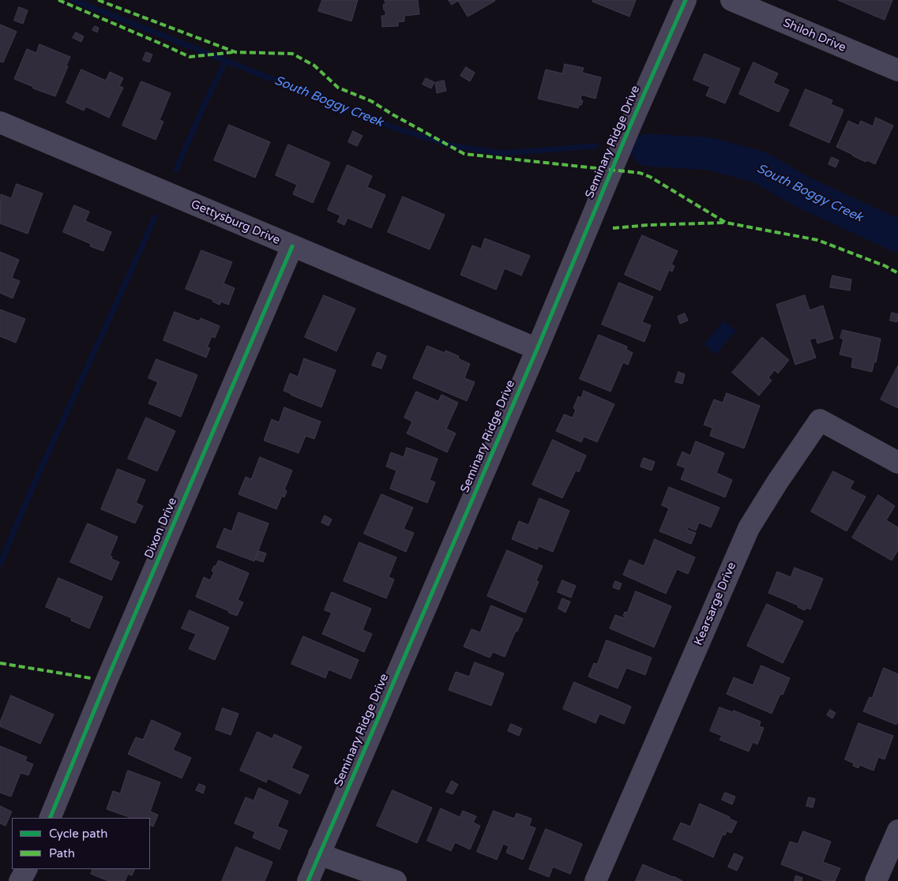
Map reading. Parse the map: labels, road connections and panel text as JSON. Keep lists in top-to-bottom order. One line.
{"streets":{"street":["Shiloh Drive","Seminary Ridge Drive","Gettysburg Drive","Dixon Drive","Kearsarge Drive"]},"crossings":[["Seminary Ridge Drive","Gettysburg Drive"],["Gettysburg Drive","Dixon Drive"]],"water":["South Boggy Creek"],"legend":["Cycle path","Path"]}
